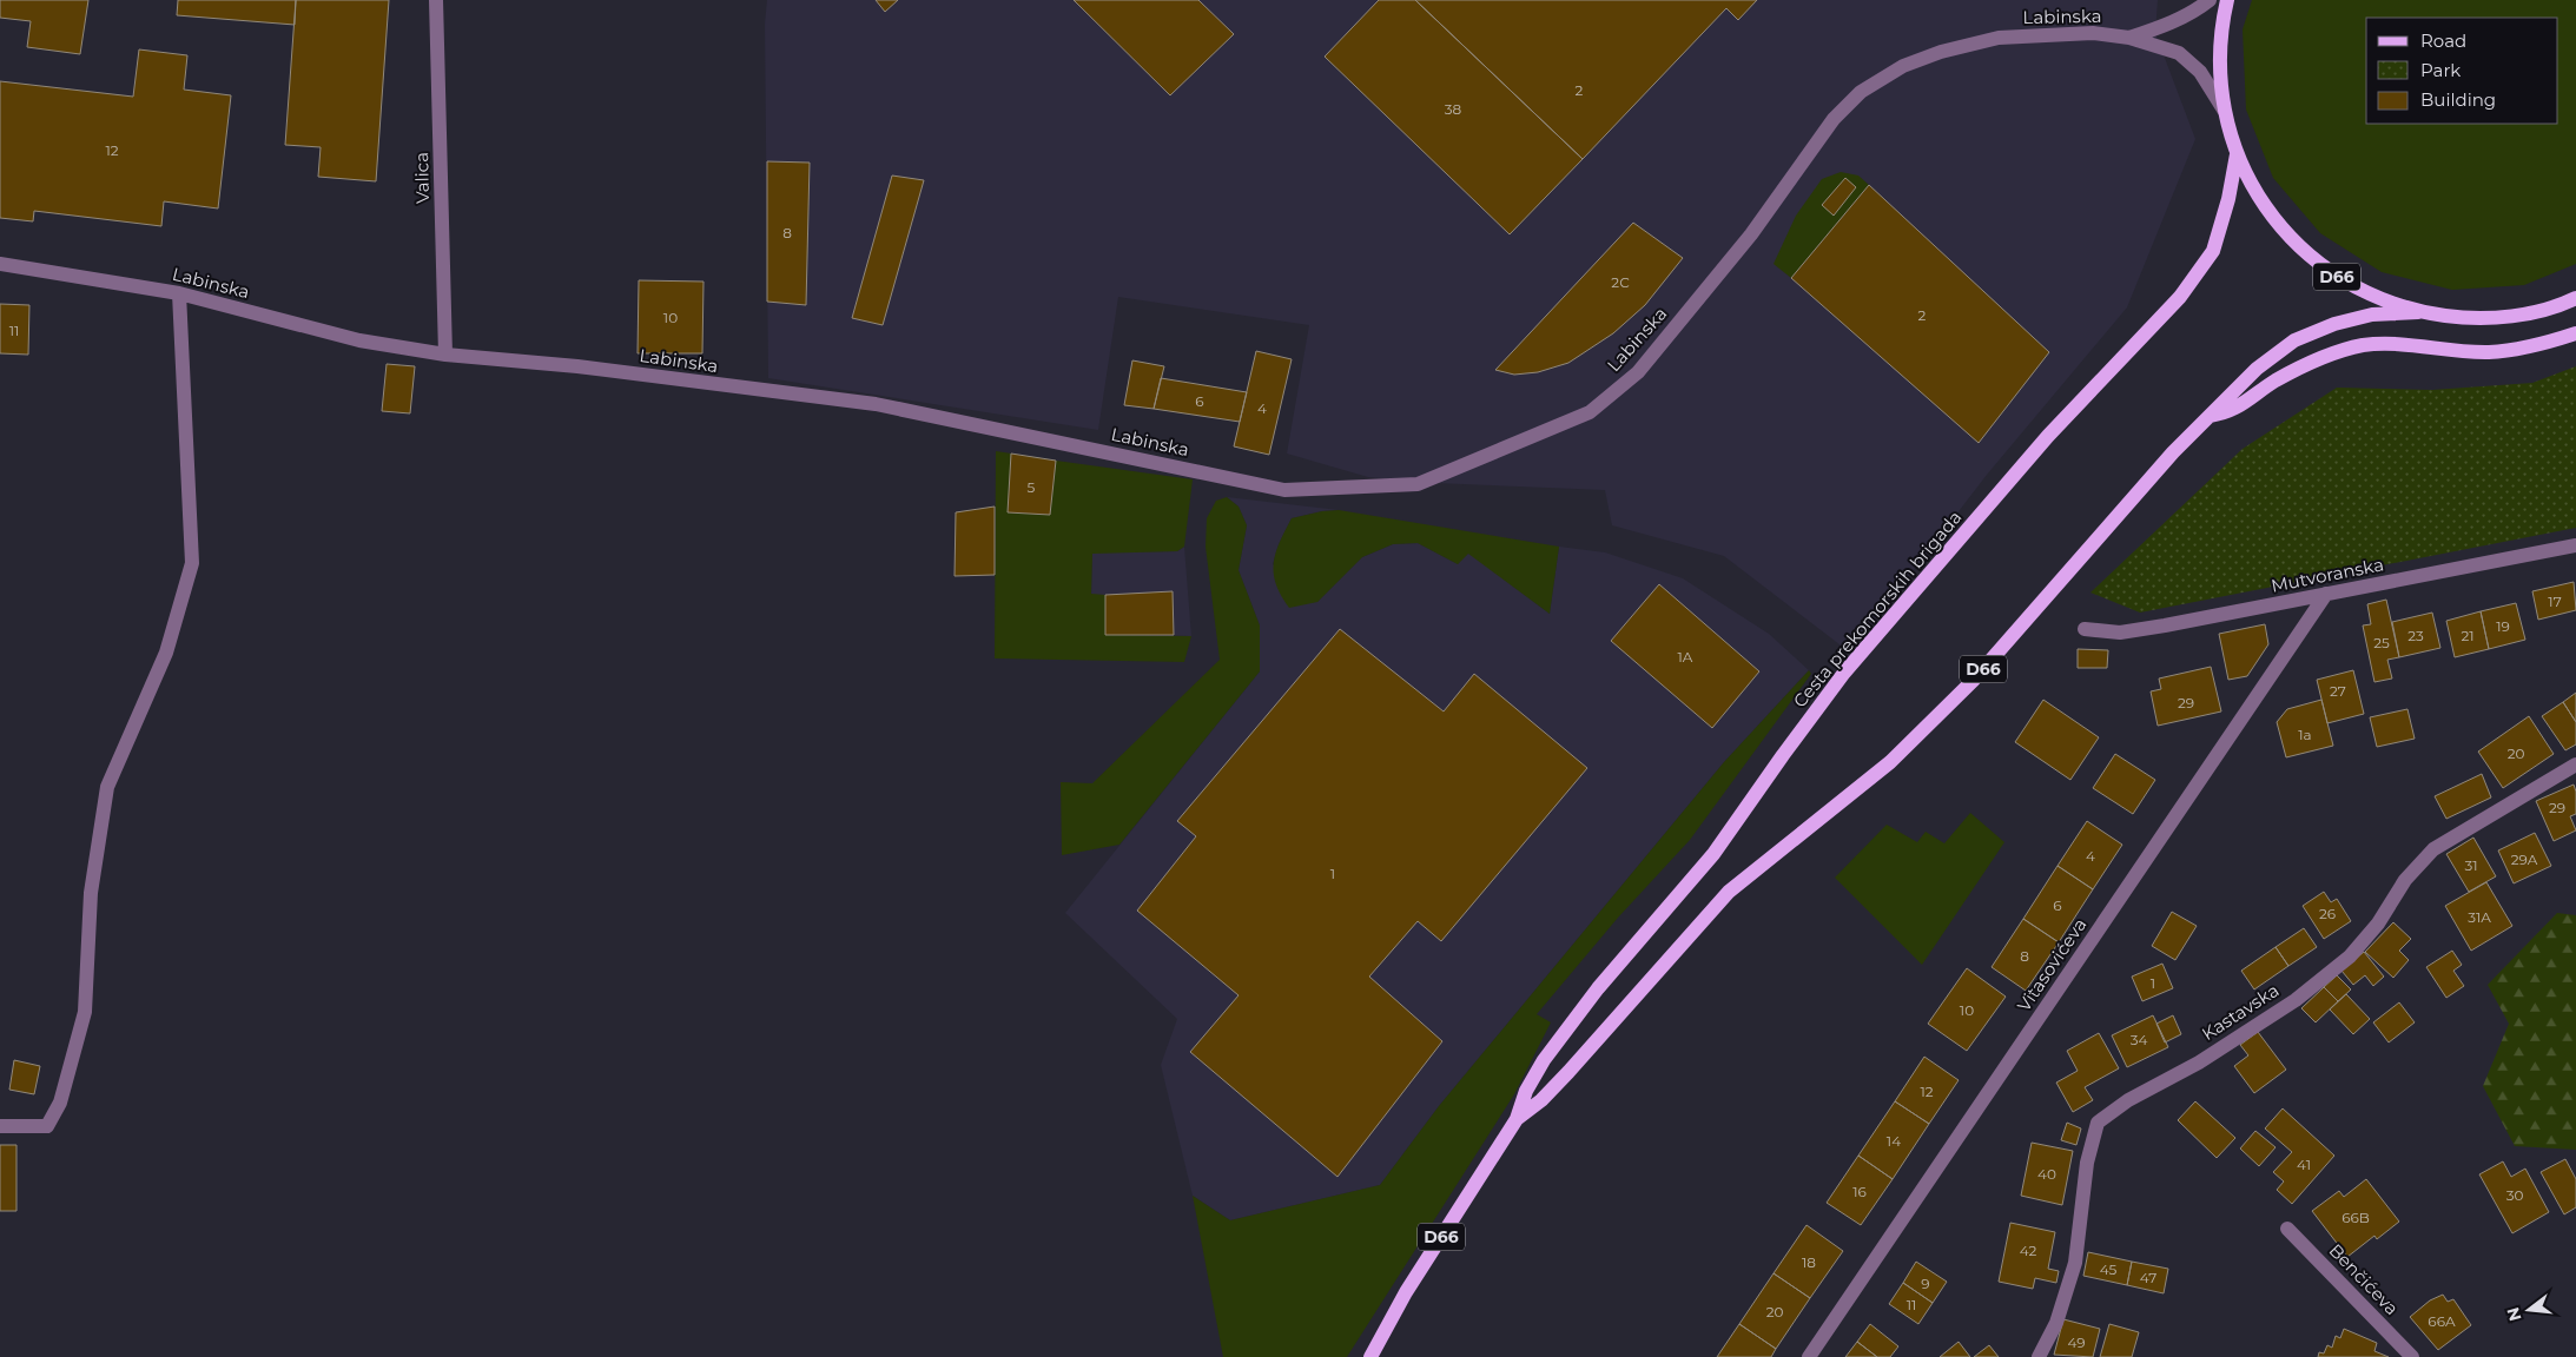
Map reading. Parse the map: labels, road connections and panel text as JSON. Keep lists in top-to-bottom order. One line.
{"streets":{"main road":["D66","Cesta prekomorskih brigada"],"street":["Labinska","Valica","Mutvoranska","Vitasovićeva","Kastavska","Benčićeva"]},"crossings":[["Labinska","Valica"],["Labinska","D66"],["D66","Cesta prekomorskih brigada"],["Mutvoranska","Vitasovićeva"]],"house_numbers":["2","38","12","8","2C","2","10","11","6","4","5","17","19","23","21","25","1A","27","29","1a","20","29","4","29A","31","1","6","26","31A","8","1","10","34","12","14","41","40","16","30","66B","42","18","45","47","9","11","20","66A","49"],"legend":["Road","Park","Building"],"north":"left"}
